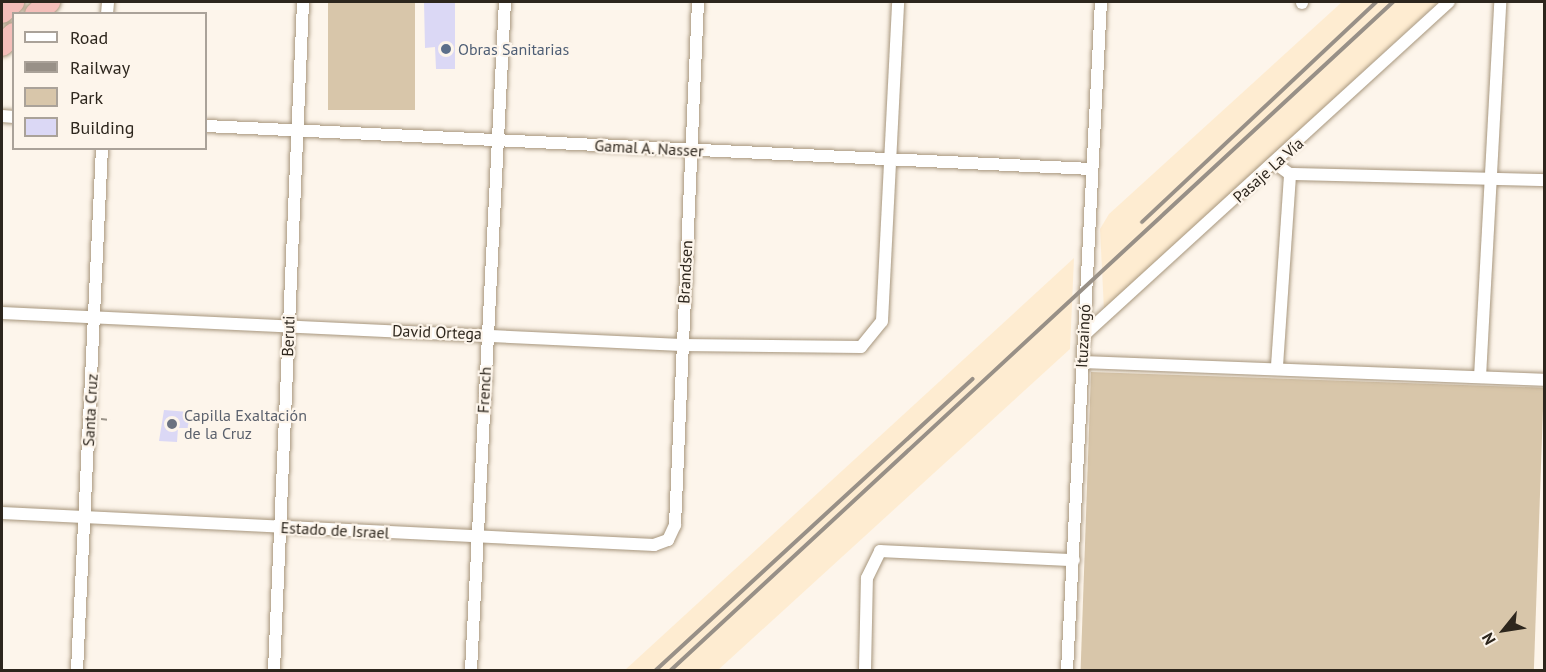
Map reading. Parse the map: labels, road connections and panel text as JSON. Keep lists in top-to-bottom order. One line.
{"streets":{"street":["Gamal A. Nasser","Pasaje La Vía","Brandsen","David Ortega","Beruti","Ituzaingó","French","Santa Cruz","Estado de Israel"]},"crossings":[["Gamal A. Nasser","Brandsen"],["Gamal A. Nasser","David Ortega"],["Gamal A. Nasser","Beruti"],["Gamal A. Nasser","Ituzaingó"],["Gamal A. Nasser","French"],["Pasaje La Vía","Ituzaingó"],["Brandsen","David Ortega"],["Brandsen","Estado de Israel"],["David Ortega","Beruti"],["David Ortega","French"],["David Ortega","Santa Cruz"],["Beruti","Estado de Israel"],["French","Estado de Israel"],["Santa Cruz","Estado de Israel"]],"places":["Obras Sanitarias","Capilla Exaltación de la Cruz"],"legend":["Road","Railway","Park","Building"],"north":"bottom left"}
